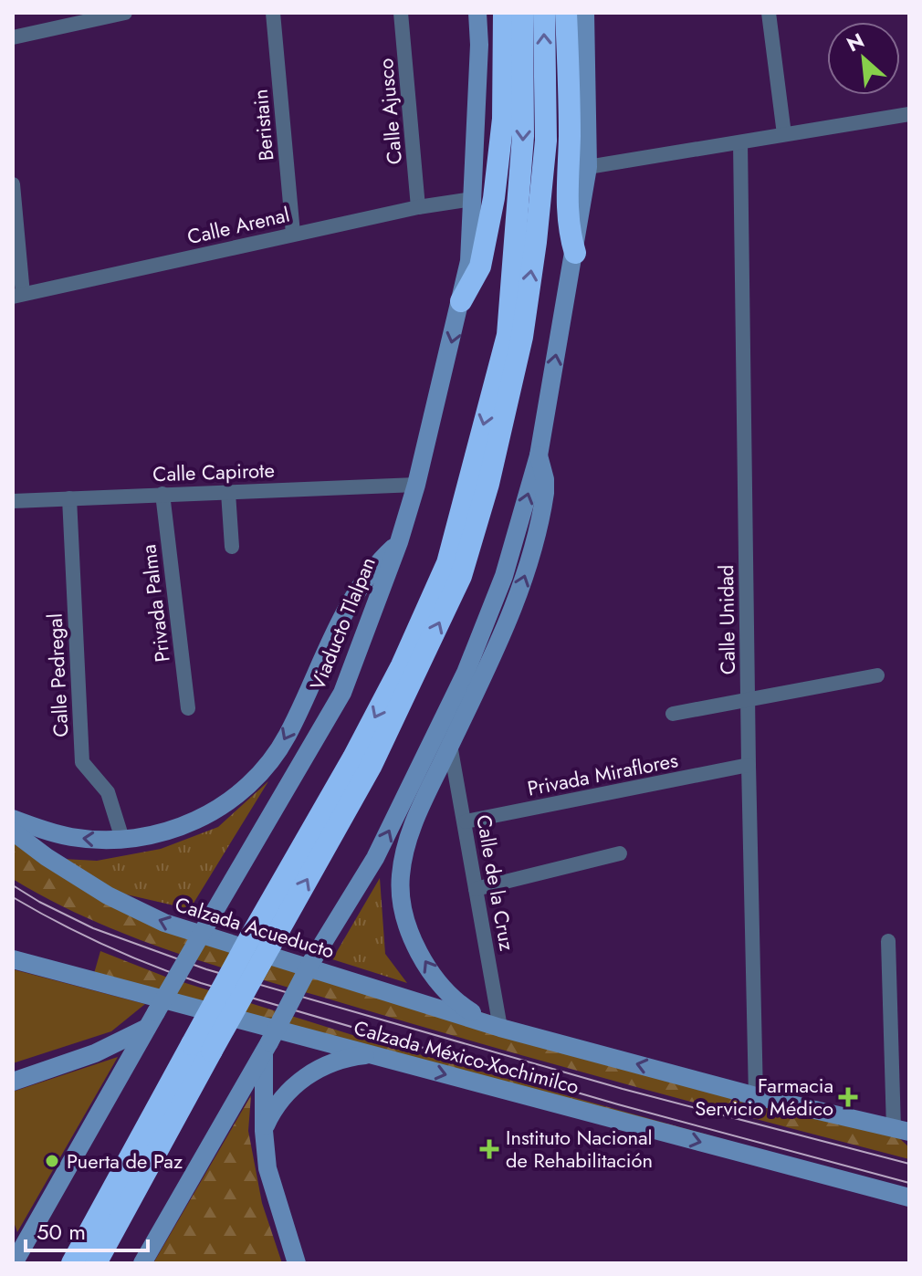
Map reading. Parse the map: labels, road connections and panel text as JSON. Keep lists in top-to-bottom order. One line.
{"streets":{"main road":["Viaducto Tlalpan","Calzada Acueducto","Calzada México-Xochimilco"],"street":["Calle Ajusco","Beristain","Calle Arenal","Calle Capirote","Privada Palma","Calle Unidad","Calle Pedregal","Privada Miraflores","Calle de la Cruz"]},"crossings":[["Calle Ajusco","Calle Arenal"],["Beristain","Calle Arenal"],["Calle Arenal","Viaducto Tlalpan"],["Calle Capirote","Privada Palma"],["Calle Capirote","Viaducto Tlalpan"],["Calle Capirote","Calle Pedregal"],["Calle Unidad","Privada Miraflores"],["Calle Unidad","Calzada México-Xochimilco"],["Privada Miraflores","Calle de la Cruz"],["Calle de la Cruz","Calzada Acueducto"],["Calle de la Cruz","Calzada México-Xochimilco"],["Calzada Acueducto","Calzada México-Xochimilco"]],"one_way":["Calzada Acueducto"],"places":{"health":["Farmacia Servicio Médico","Instituto Nacional de Rehabilitación"],"other":["Puerta de Paz"]},"scale_bar":"50 m","north":"top left"}
